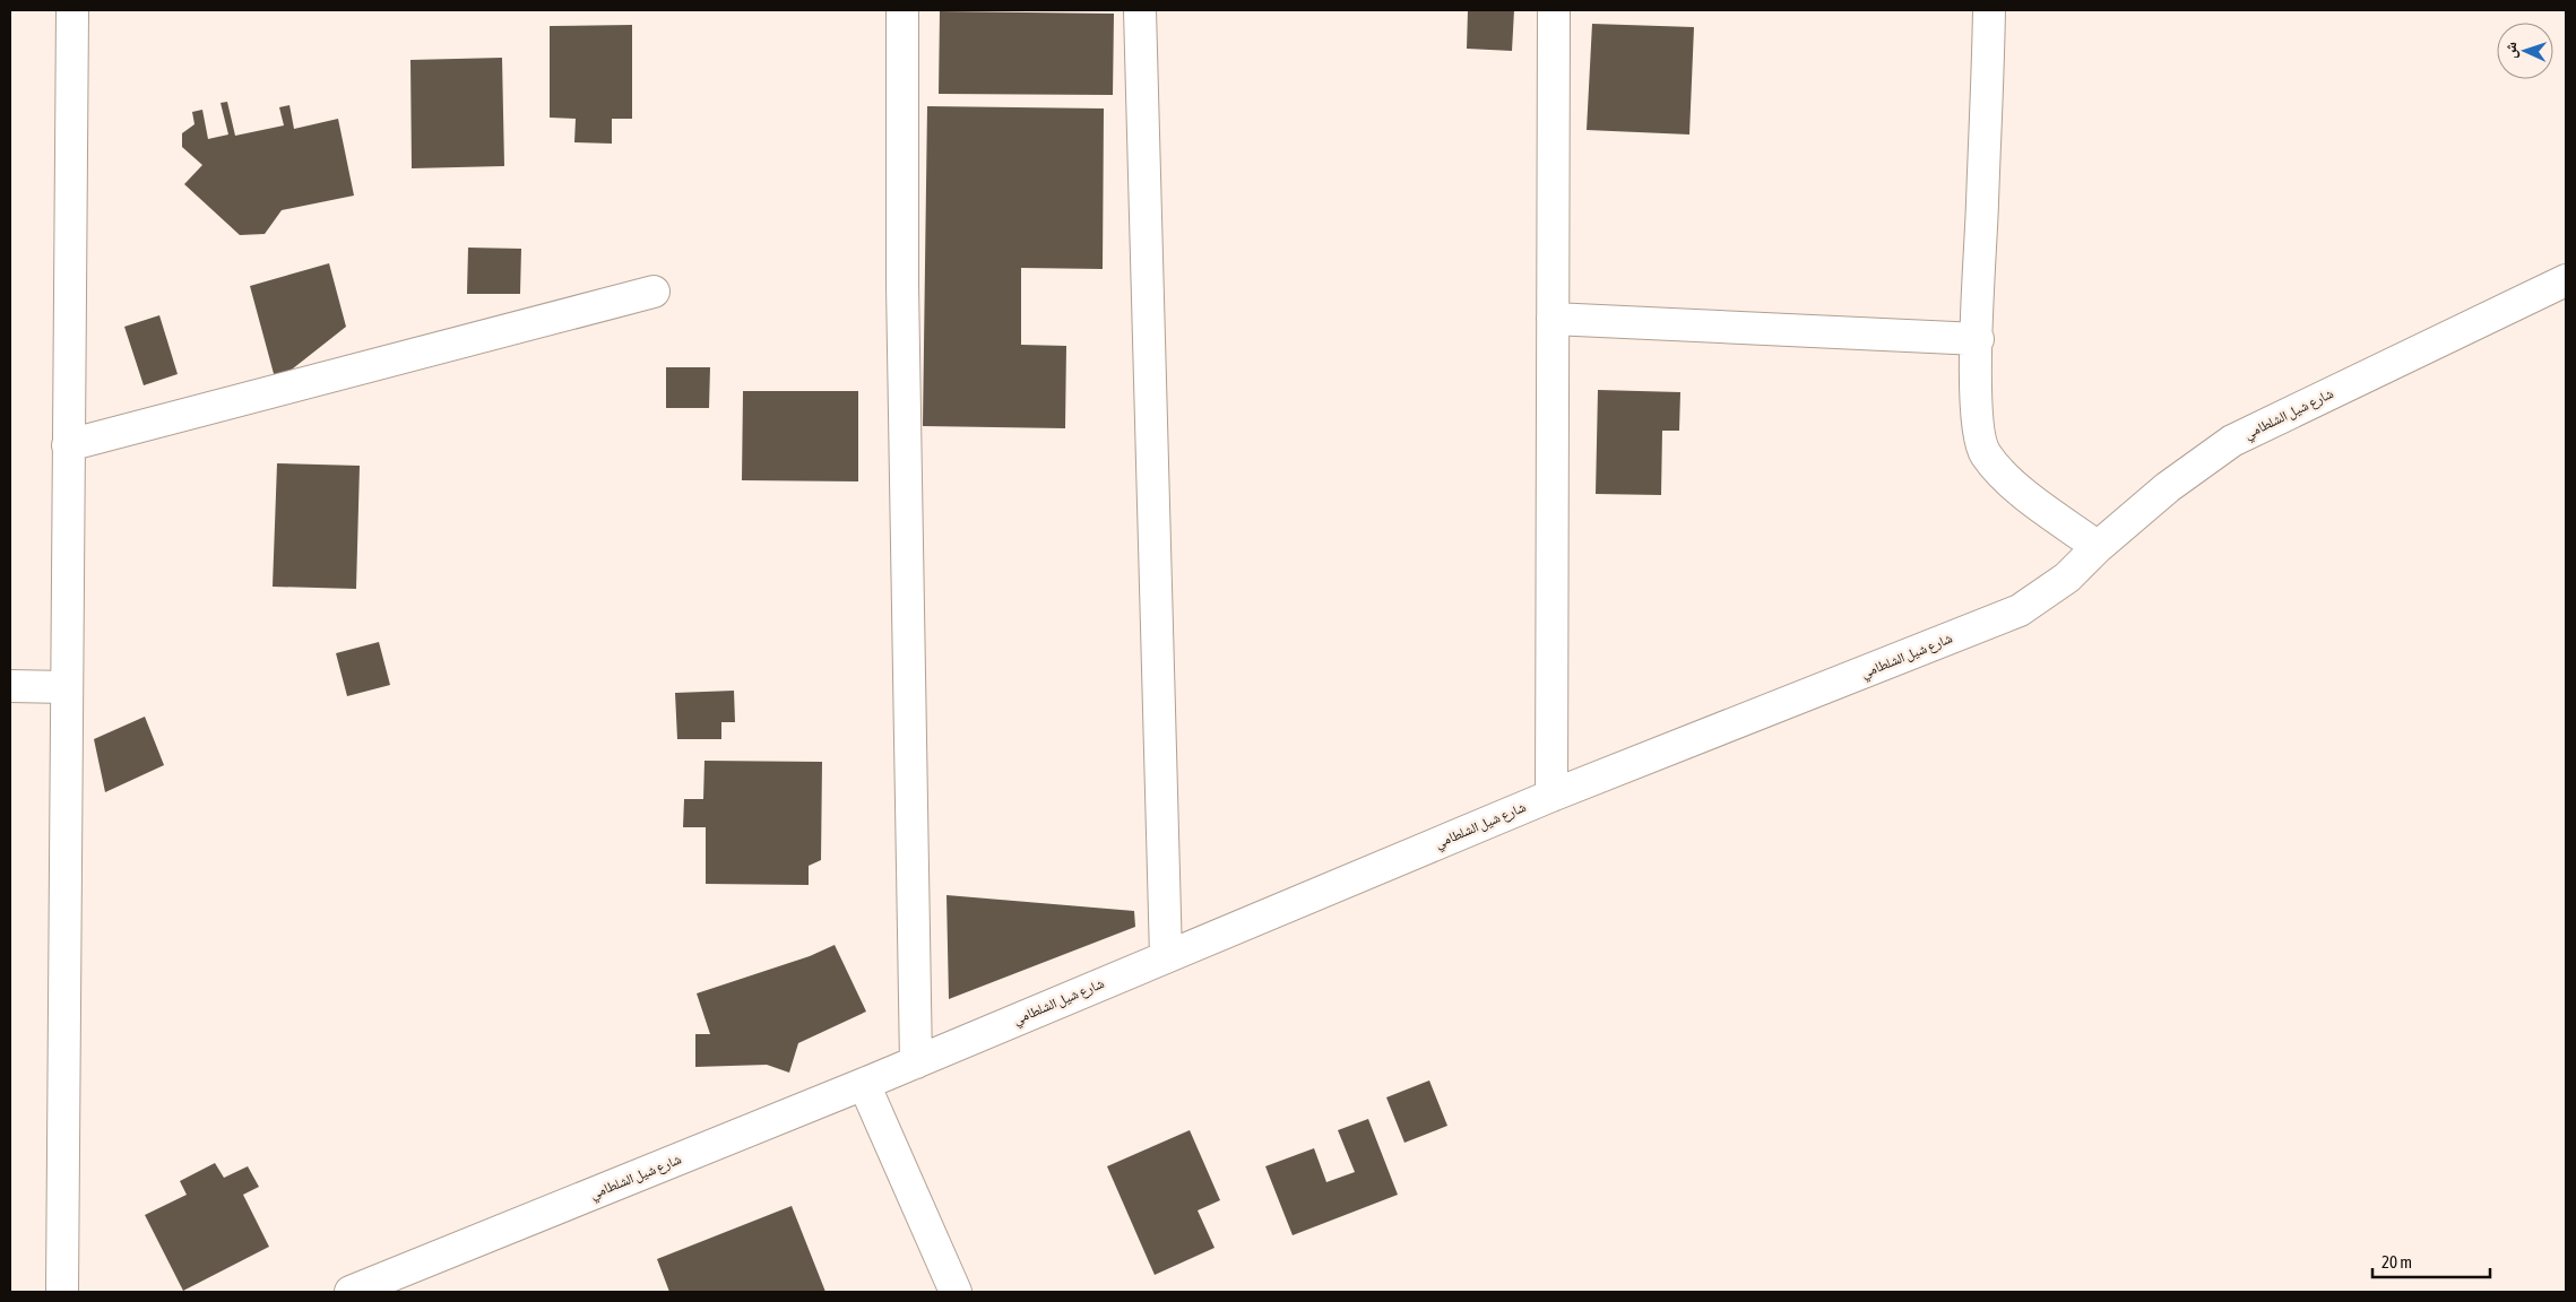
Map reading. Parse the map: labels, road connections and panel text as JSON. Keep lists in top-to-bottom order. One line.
{"streets":{"street":["شارع شيل الشلطامي"]},"scale_bar":"20 m","north":"left"}
